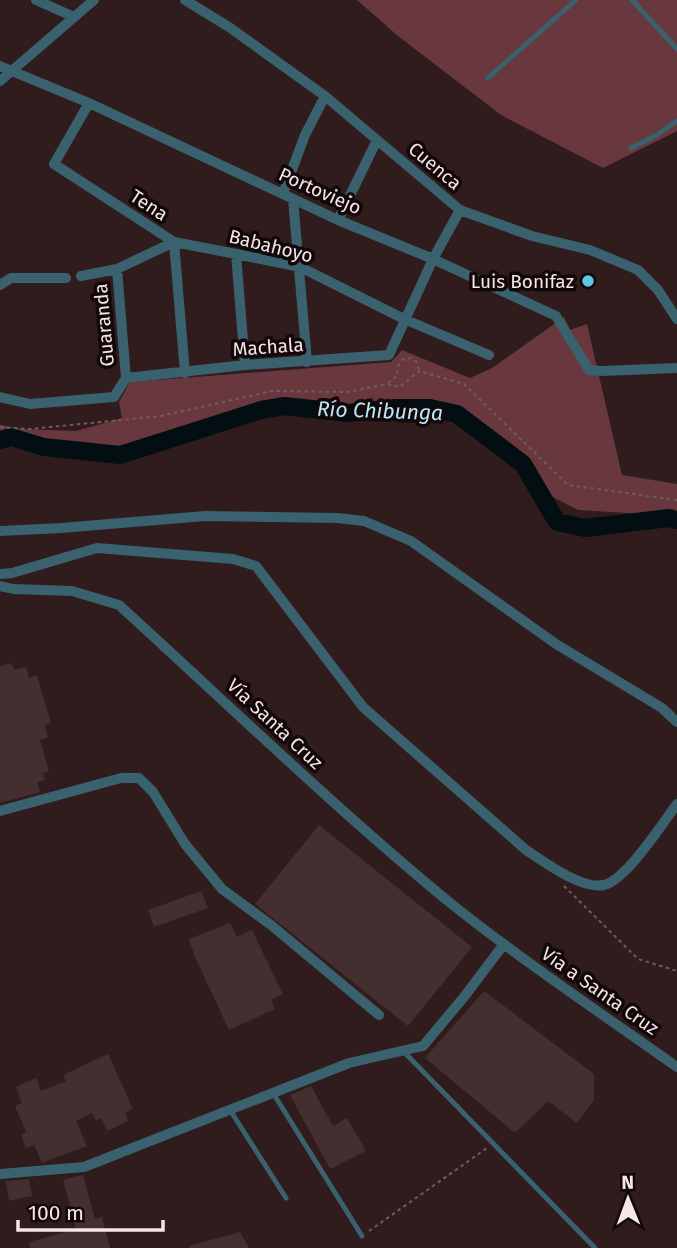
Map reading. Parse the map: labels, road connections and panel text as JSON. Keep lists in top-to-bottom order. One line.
{"streets":{"street":["Cuenca","Portoviejo","Tena","Babahoyo","Guaranda","Machala","Vía Santa Cruz","Vía a Santa Cruz"]},"crossings":[["Cuenca","Machala"],["Portoviejo","Tena"],["Portoviejo","Machala"],["Tena","Babahoyo"],["Tena","Machala"],["Babahoyo","Machala"],["Guaranda","Machala"],["Vía Santa Cruz","Vía a Santa Cruz"]],"water":["Río Chibunga"],"places":["Luis Bonifaz"],"scale_bar":"100 m","north":"top"}
